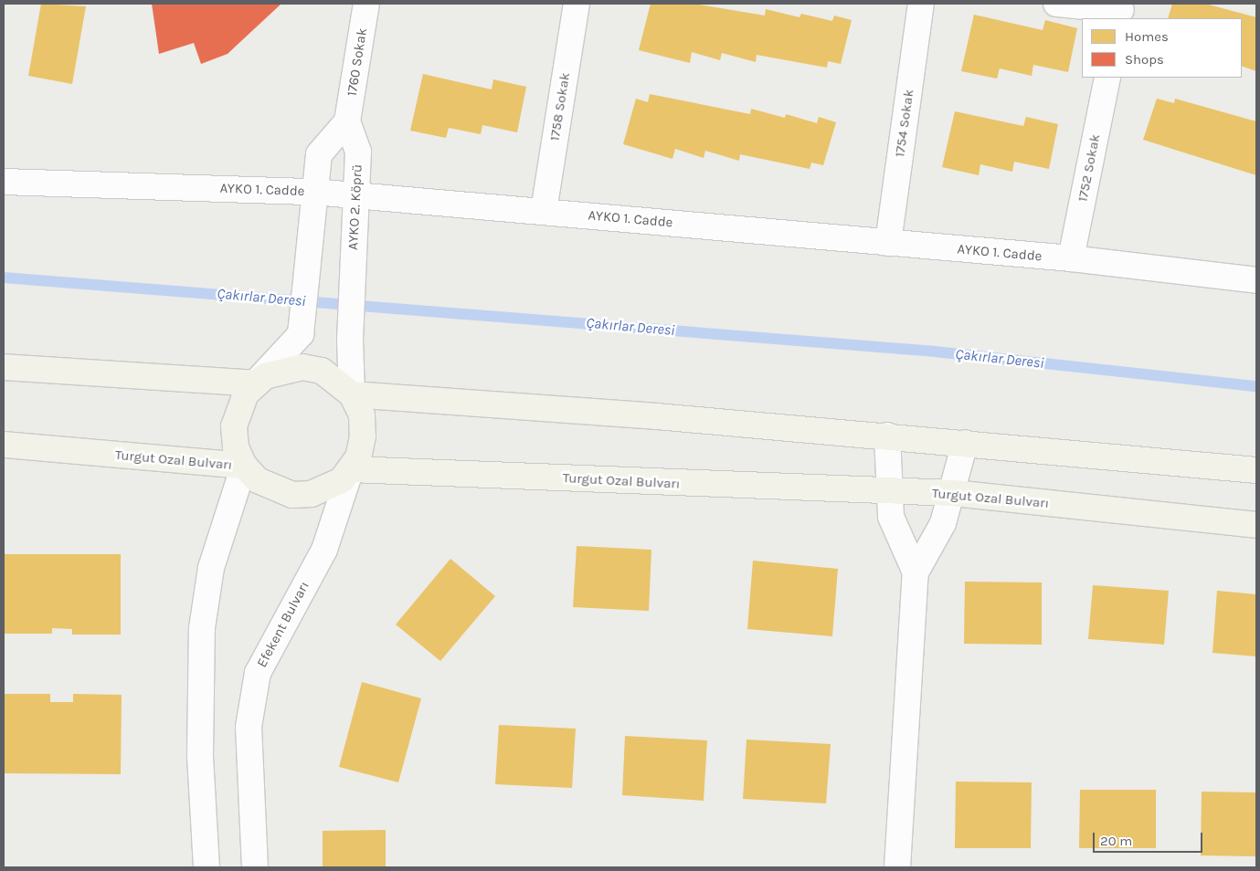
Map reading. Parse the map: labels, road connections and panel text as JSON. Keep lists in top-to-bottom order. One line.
{"streets":{"main road":["Turgut Ozal Bulvarı","Efekent Bulvarı"],"street":["1760 Sokak","1758 Sokak","1754 Sokak","1752 Sokak","AYKO 1. Cadde","AYKO 2. Köprü"]},"crossings":[["1760 Sokak","AYKO 2. Köprü"],["1758 Sokak","AYKO 1. Cadde"],["1754 Sokak","AYKO 1. Cadde"],["1752 Sokak","AYKO 1. Cadde"],["AYKO 1. Cadde","AYKO 2. Köprü"],["AYKO 2. Köprü","Turgut Ozal Bulvarı"],["AYKO 2. Köprü","Efekent Bulvarı"],["Turgut Ozal Bulvarı","Efekent Bulvarı"]],"water":["Çakırlar Deresi"],"legend":["Homes","Shops"],"scale_bar":"20 m"}
